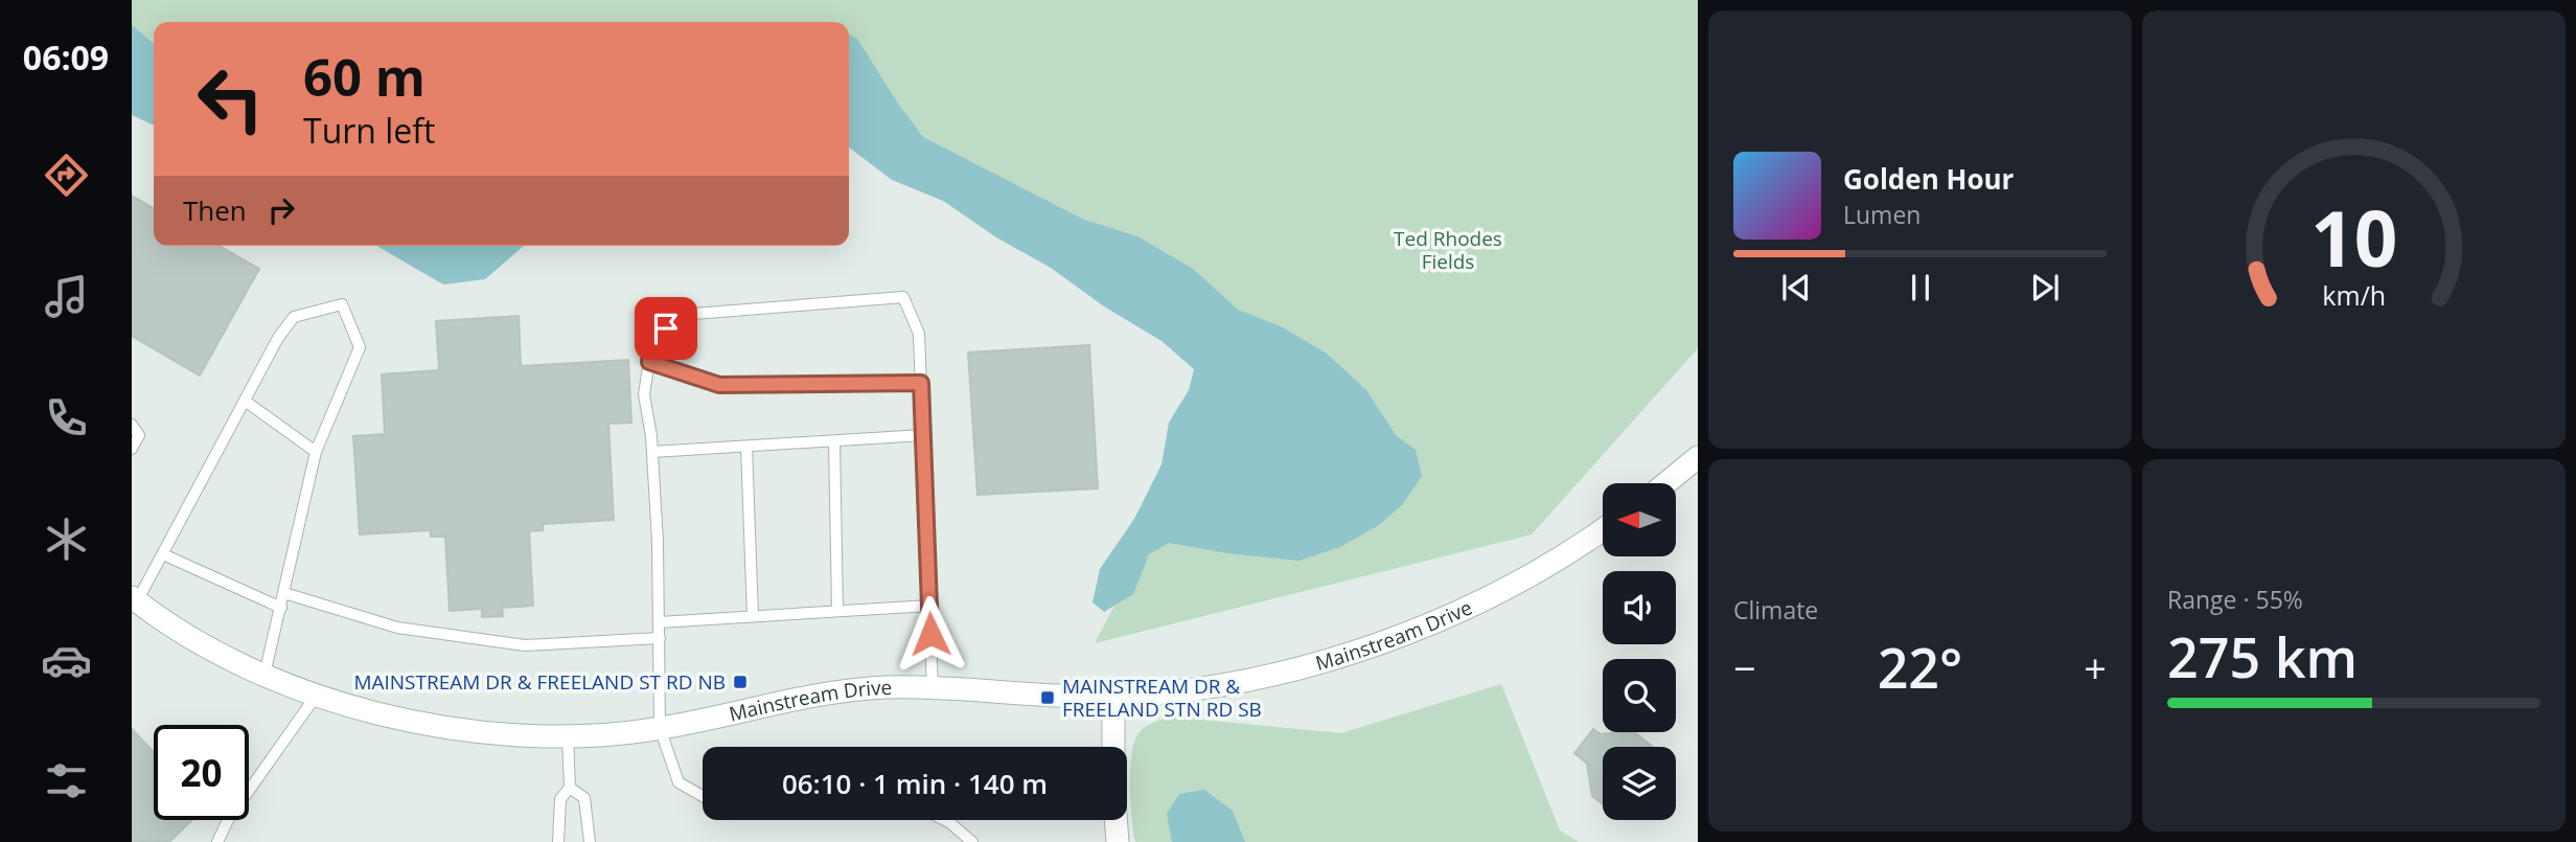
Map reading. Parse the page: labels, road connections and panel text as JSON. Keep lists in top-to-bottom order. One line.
{"streets":{"street":["Mainstream Drive"]},"parks":["Ted Rhodes Fields"],"places":{"transit":["MAINSTREAM DR & FREELAND ST RD NB","MAINSTREAM DR & FREELAND STN RD SB"]},"north":"left","page":{"tabs":"06:09","turn":["60 m","Turn left"],"song":["Golden Hour","Lumen"],"then":"Then","tile":["Climate",["Range · 55%","275 km"]],"heat":["−","22°","+"],"limit":"20","trip":"06:10 · 1 min · 140 m","gauge":["10","km/h"]}}
